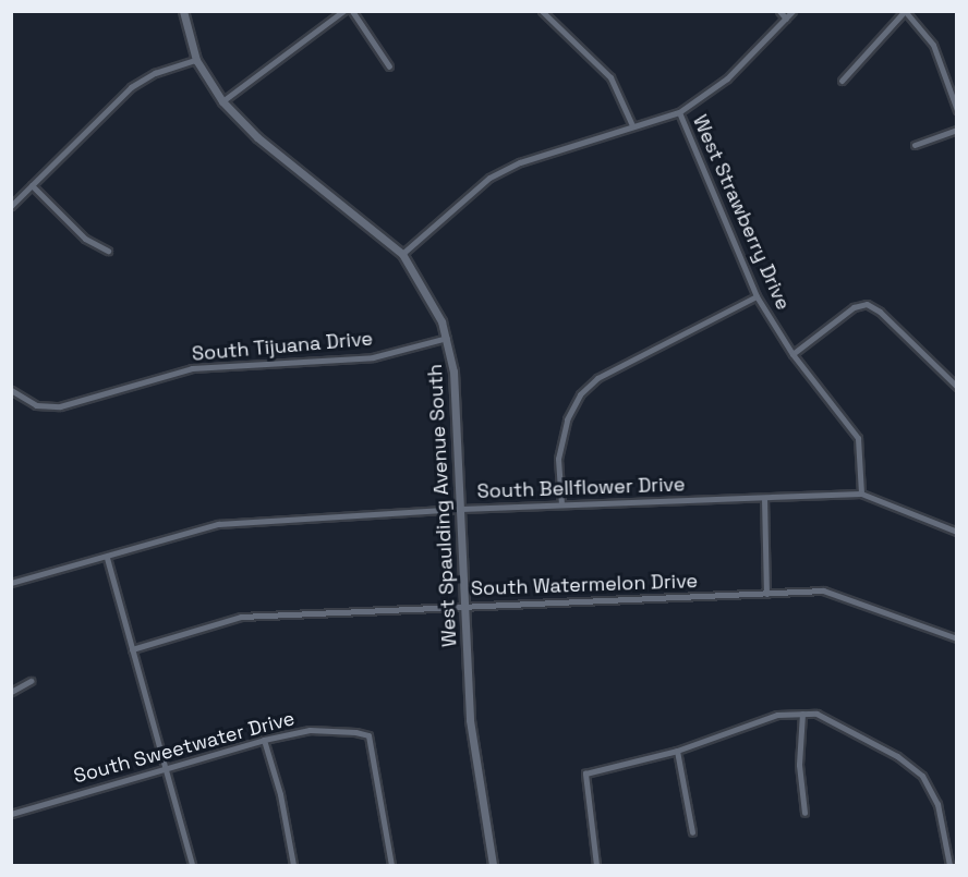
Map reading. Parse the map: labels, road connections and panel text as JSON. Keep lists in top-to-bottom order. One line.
{"streets":{"street":["West Strawberry Drive","South Tijuana Drive","South Bellflower Drive","West Spaulding Avenue South","South Watermelon Drive","South Sweetwater Drive"]},"crossings":[["West Strawberry Drive","South Bellflower Drive"],["South Tijuana Drive","West Spaulding Avenue South"],["South Bellflower Drive","West Spaulding Avenue South"],["West Spaulding Avenue South","South Watermelon Drive"]]}
